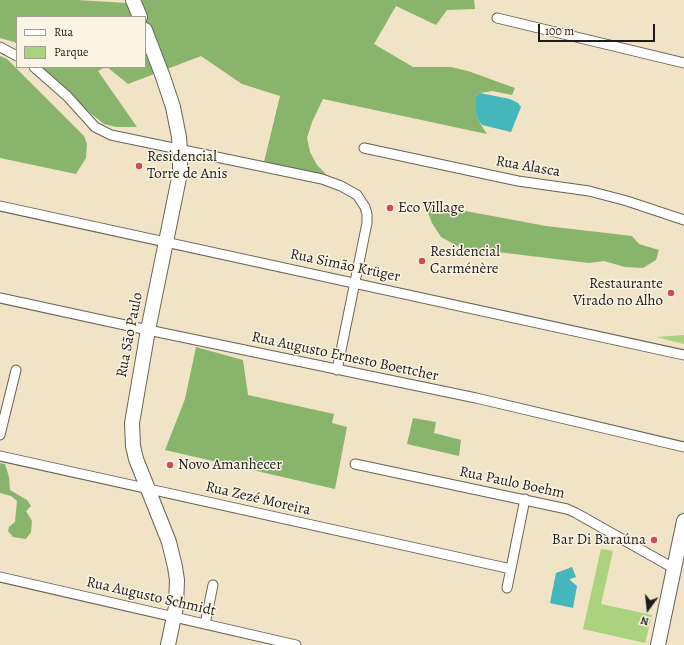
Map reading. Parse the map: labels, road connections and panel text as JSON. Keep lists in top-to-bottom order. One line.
{"streets":{"main road":["Rua São Paulo"],"street":["Rua Alasca","Rua Simão Krüger","Rua Augusto Ernesto Boettcher","Rua Paulo Boehm","Rua Zezé Moreira","Rua Augusto Schmidt"]},"crossings":[["Rua Simão Krüger","Rua São Paulo"],["Rua São Paulo","Rua Augusto Ernesto Boettcher"],["Rua São Paulo","Rua Zezé Moreira"],["Rua São Paulo","Rua Augusto Schmidt"]],"places":["Residencial Torre de Anis","Eco Village","Residencial Carménère","Restaurante Virado no Alho","Novo Amanhecer","Bar Di Baraúna"],"legend":["Rua","Parque"],"scale_bar":"100 m","north":"bottom"}
